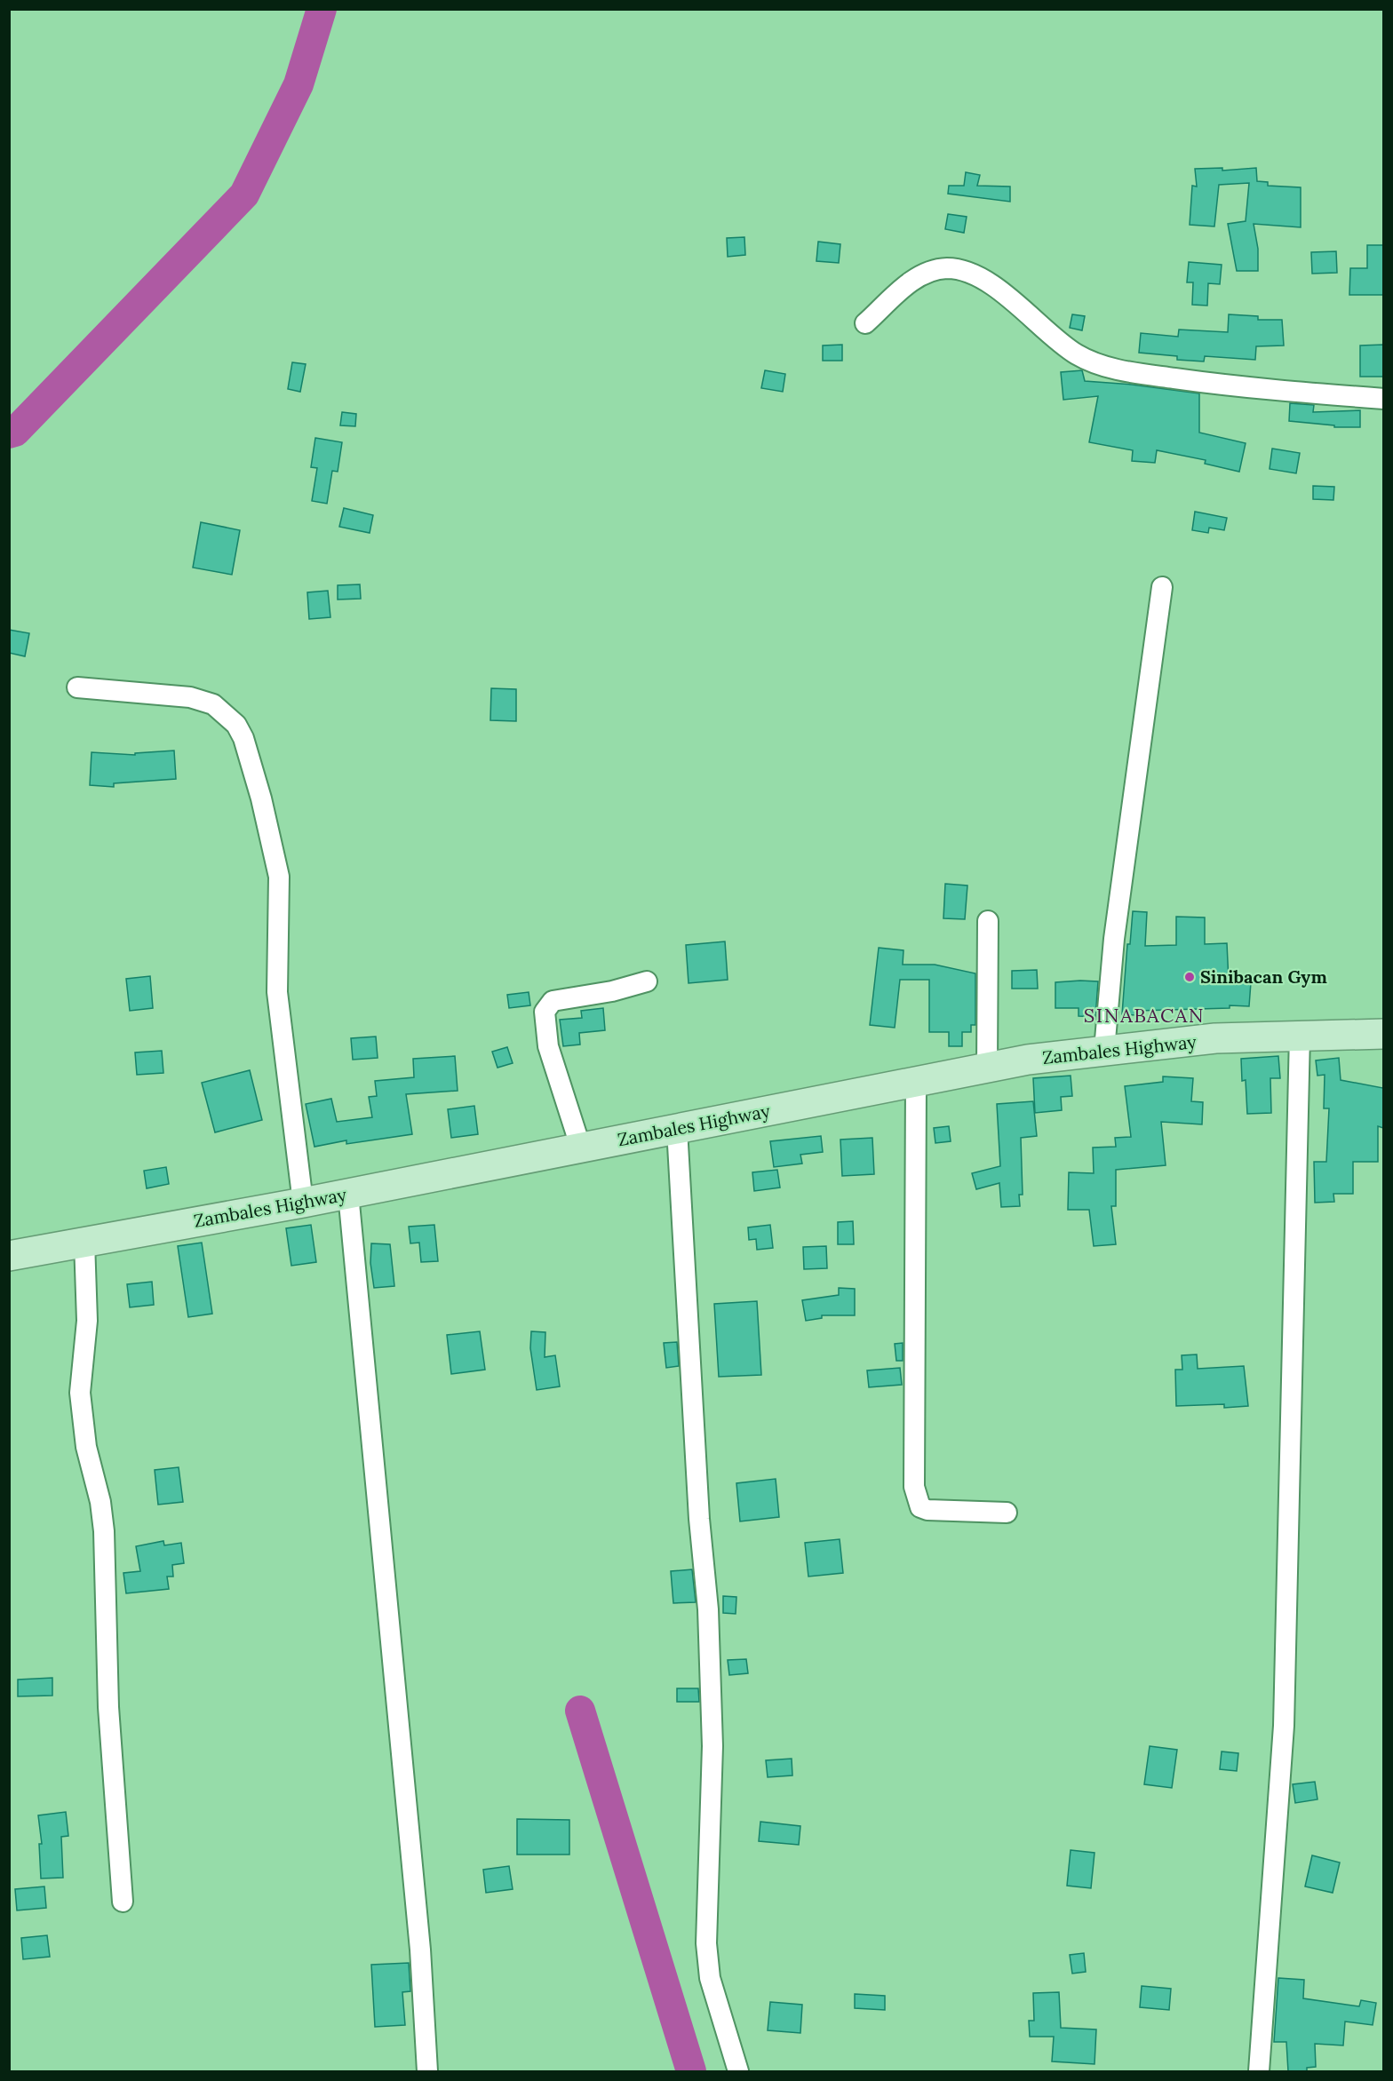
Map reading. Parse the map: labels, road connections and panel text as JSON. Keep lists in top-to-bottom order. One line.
{"streets":{"main road":["Zambales Highway"]},"districts":["SINABACAN"],"places":["Sinibacan Gym"]}
